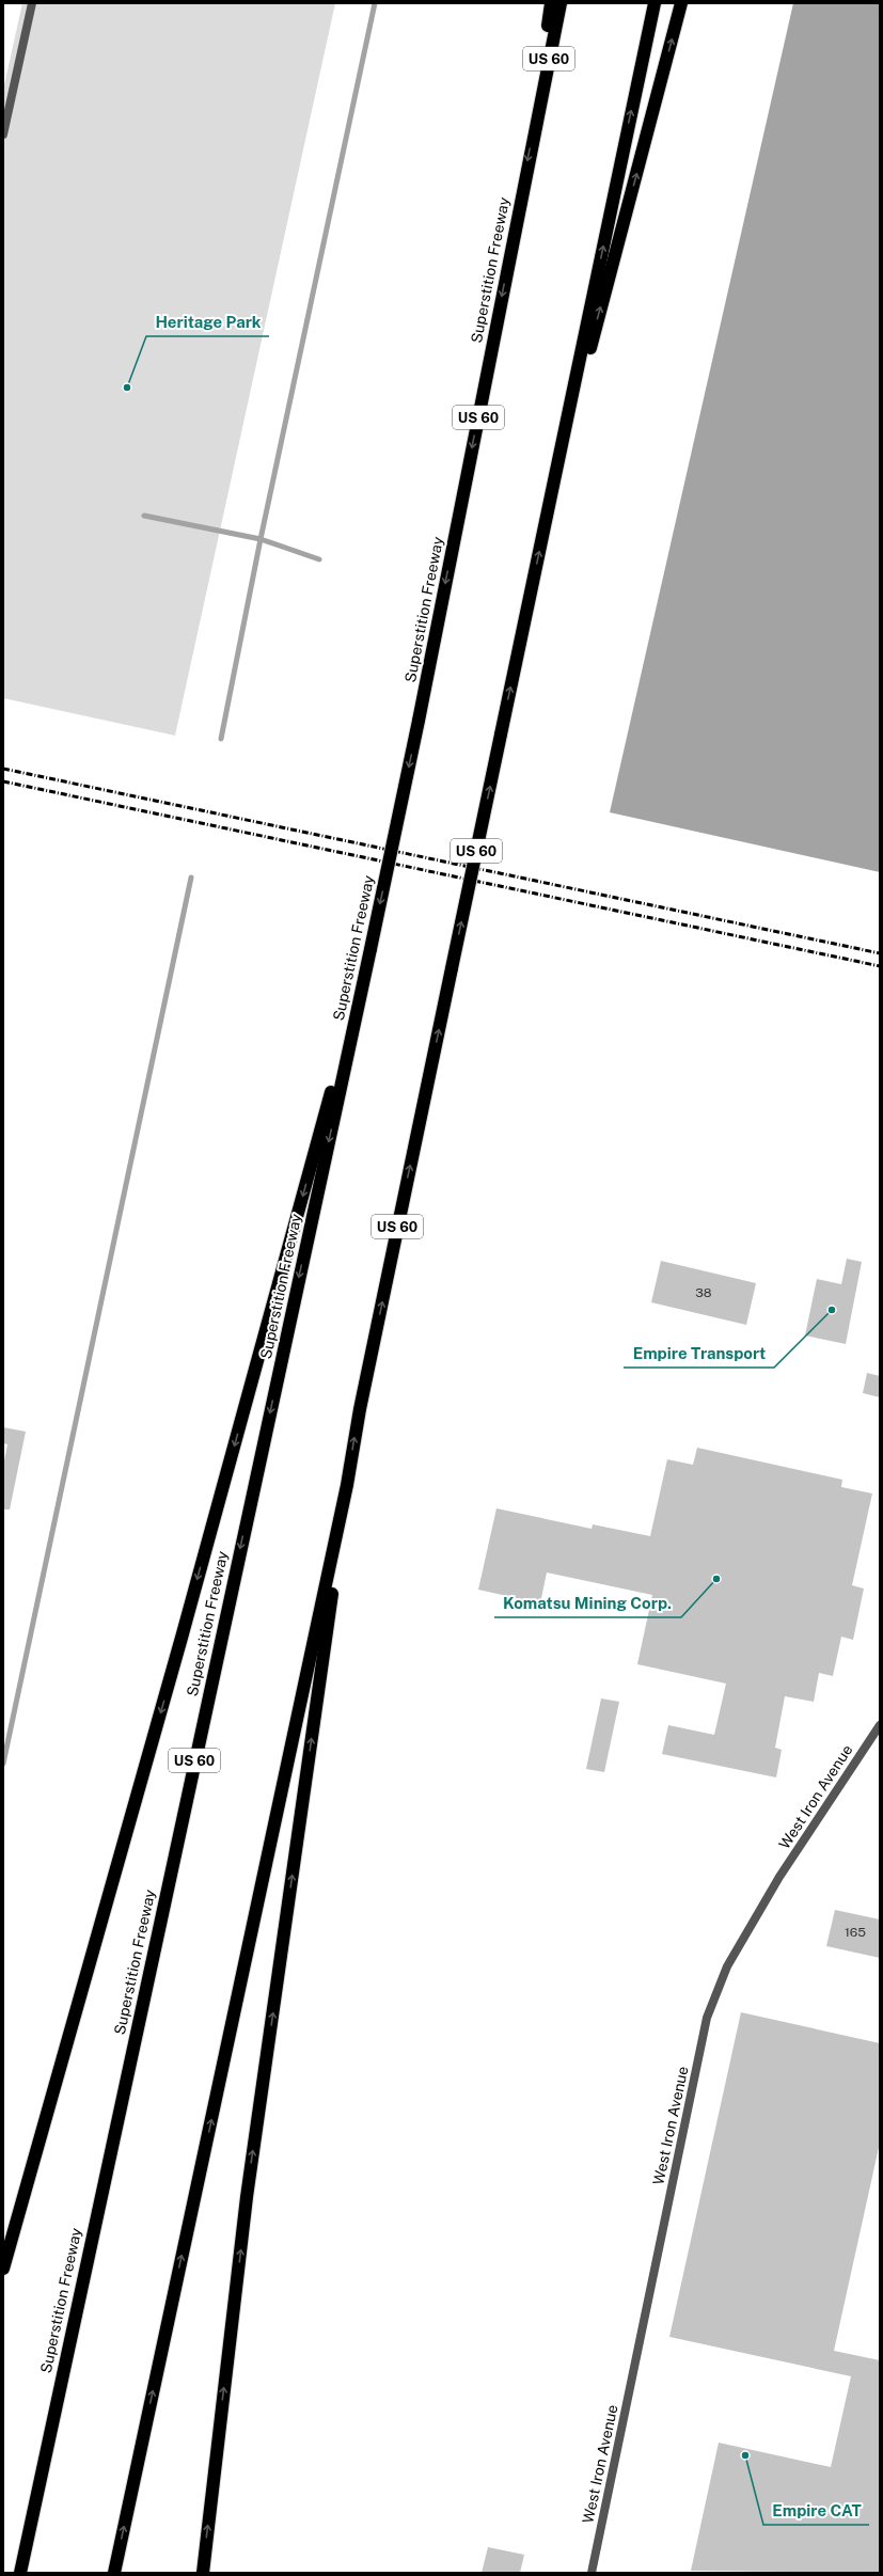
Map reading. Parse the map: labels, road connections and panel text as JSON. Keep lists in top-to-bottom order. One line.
{"streets":{"highway":["US 60","Superstition Freeway"],"street":["West Iron Avenue"]},"places":["Heritage Park","Empire Transport","Komatsu Mining Corp.","Empire CAT"],"house_numbers":["38","165"]}
